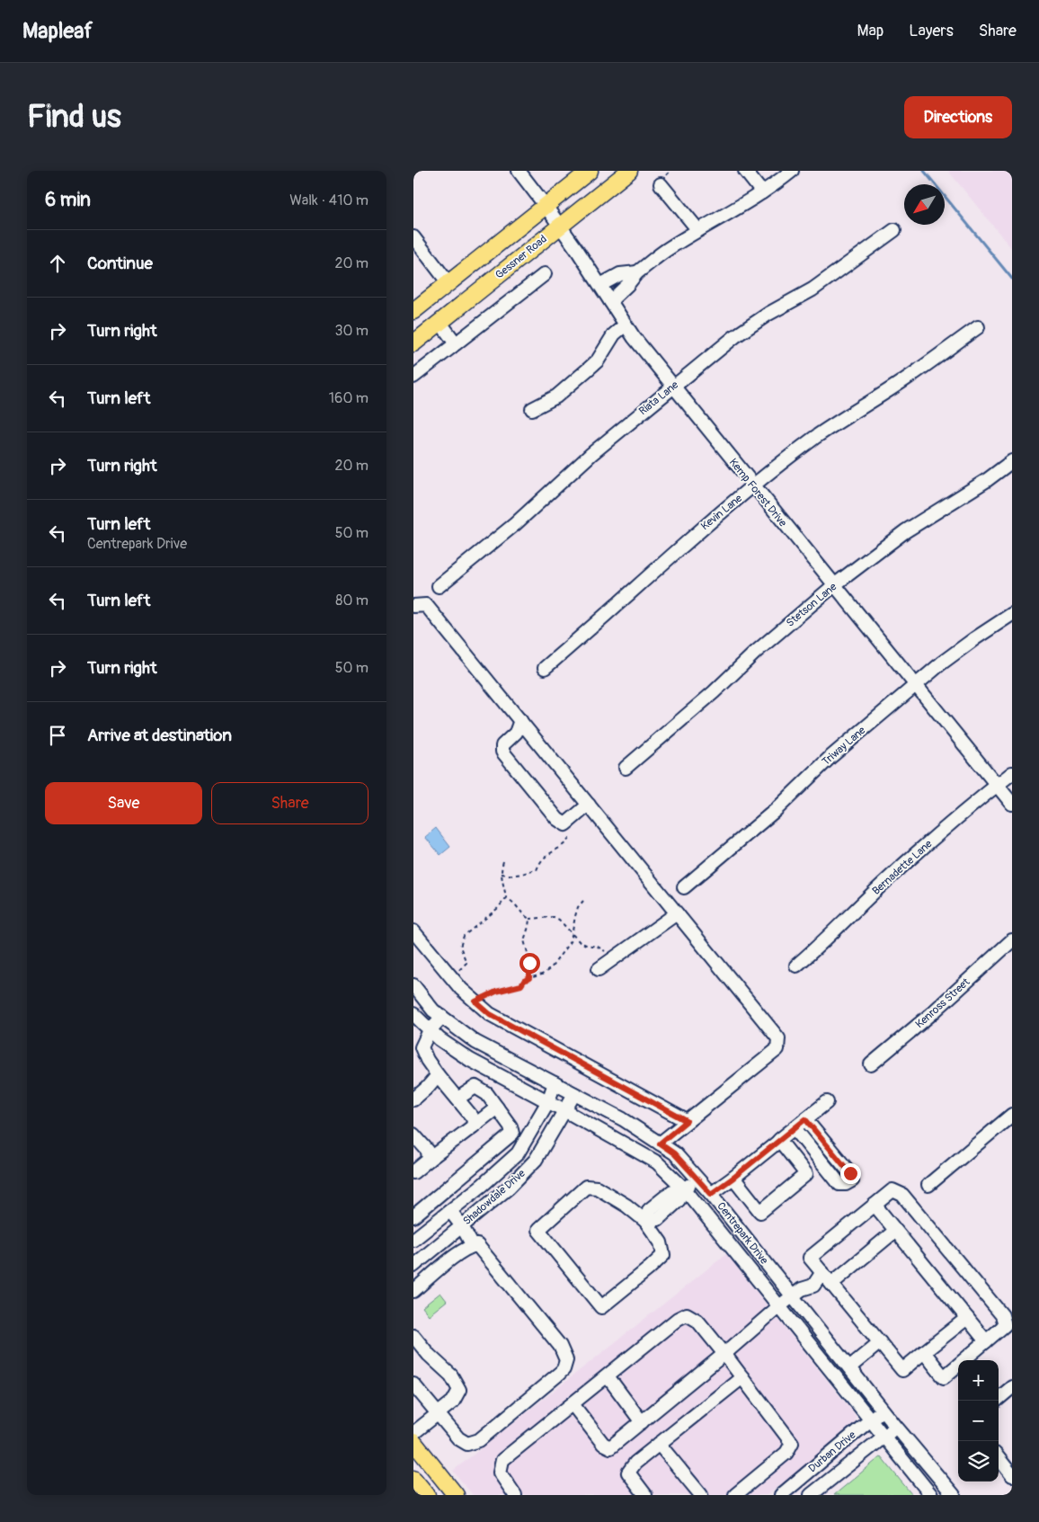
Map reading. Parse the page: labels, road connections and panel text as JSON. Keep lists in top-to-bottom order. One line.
{"streets":{"main road":["Gessner Road"],"street":["Riata Lane","Kemp Forest Drive","Kevin Lane","Stetson Lane","Triway Lane","Bernadette Lane","Kenross Street","Shadowdale Drive","Centrepark Drive","Durban Drive"]},"crossings":[["Gessner Road","Kemp Forest Drive"],["Riata Lane","Kemp Forest Drive"],["Kemp Forest Drive","Kevin Lane"],["Kemp Forest Drive","Stetson Lane"],["Kemp Forest Drive","Triway Lane"],["Kemp Forest Drive","Bernadette Lane"],["Shadowdale Drive","Centrepark Drive"],["Centrepark Drive","Durban Drive"]],"north":"bottom left","page":{"header":"Mapleaf","nav":["Map","Layers","Share"],"buttons":["Directions",["Save","Share"]],"title":"Find us","heading":["6 min","Walk · 410 m"],"list":[["Continue","20 m"],["Turn right","30 m"],["Turn left","160 m"],["Turn right","20 m"],["Turn left","Centrepark Drive","50 m"],["Turn left","80 m"],["Turn right","50 m"],"Arrive at destination"],"map_buttons":["+","−"]}}
